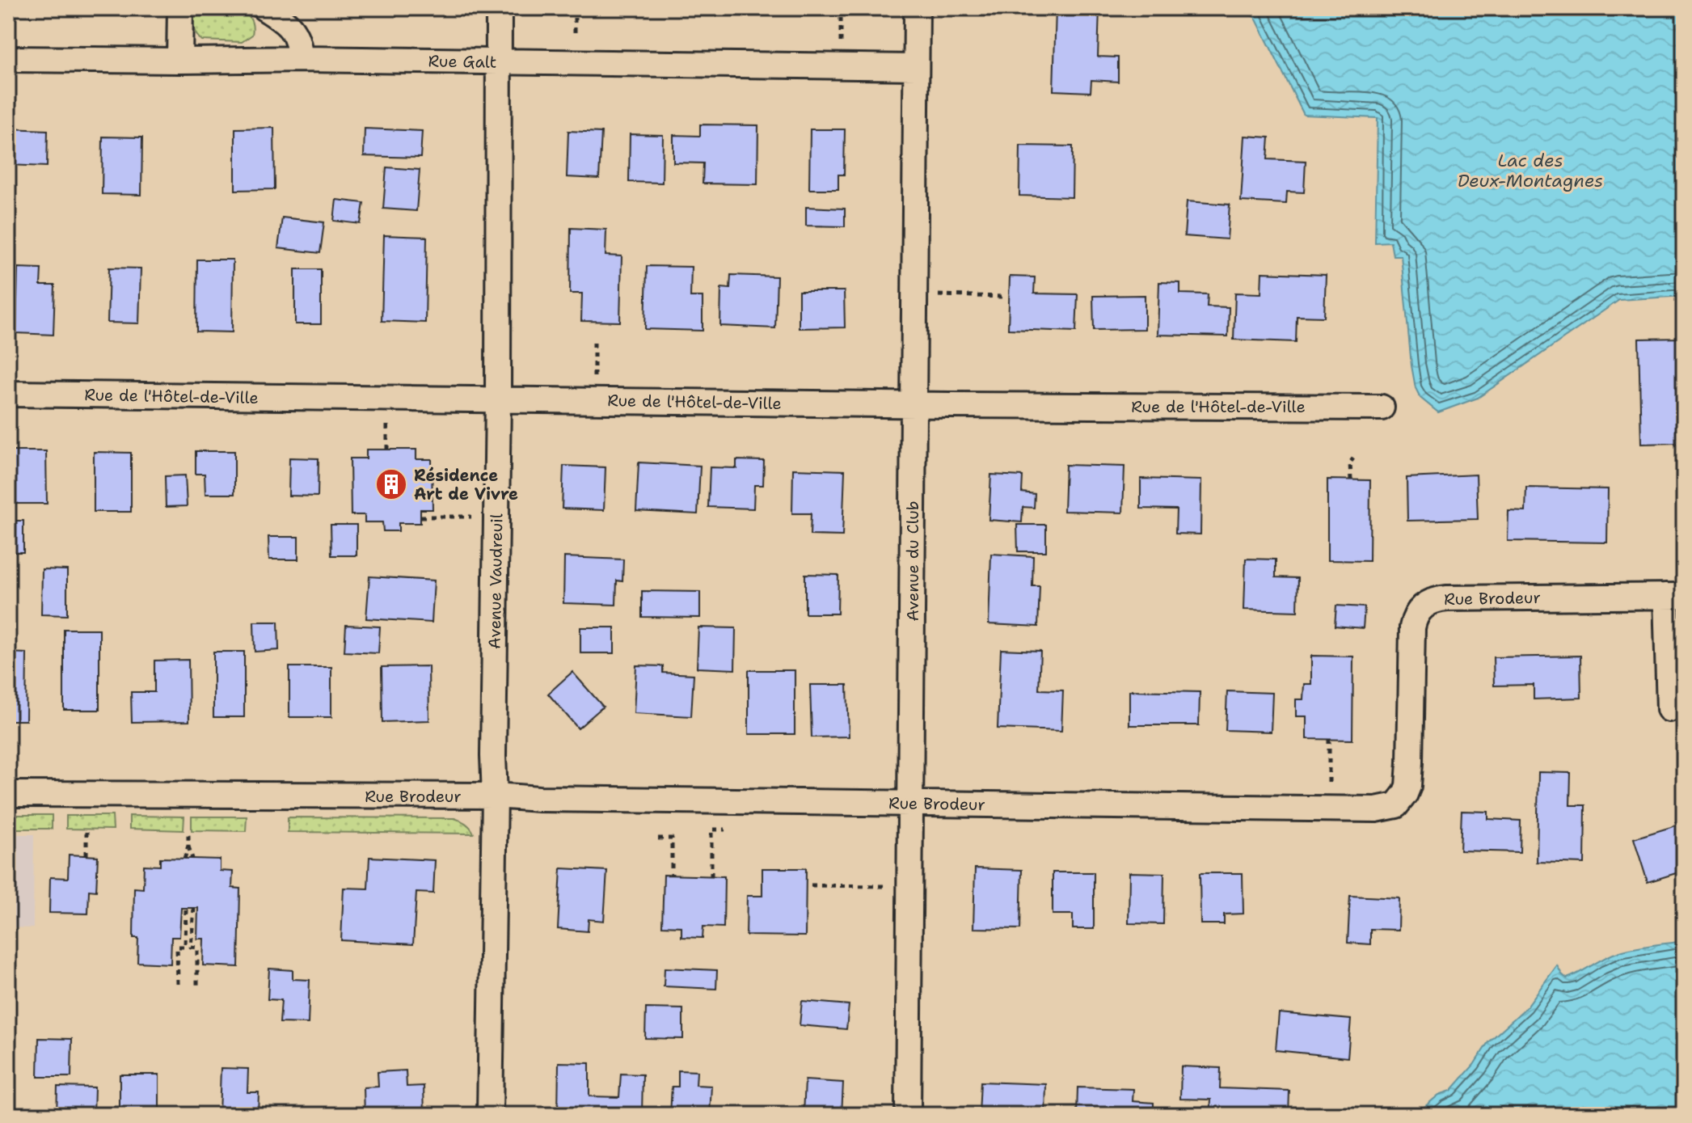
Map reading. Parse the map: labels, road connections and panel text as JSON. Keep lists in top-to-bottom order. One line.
{"streets":{"street":["Rue Galt","Rue de l'Hôtel-de-Ville","Avenue du Club","Avenue Vaudreuil","Rue Brodeur"]},"crossings":[["Rue Galt","Avenue du Club"],["Rue Galt","Avenue Vaudreuil"],["Rue de l'Hôtel-de-Ville","Avenue du Club"],["Rue de l'Hôtel-de-Ville","Avenue Vaudreuil"],["Avenue du Club","Rue Brodeur"],["Avenue Vaudreuil","Rue Brodeur"]],"water":["Lac des Deux-Montagnes"],"places":{"building":["Résidence Art de Vivre"]}}
